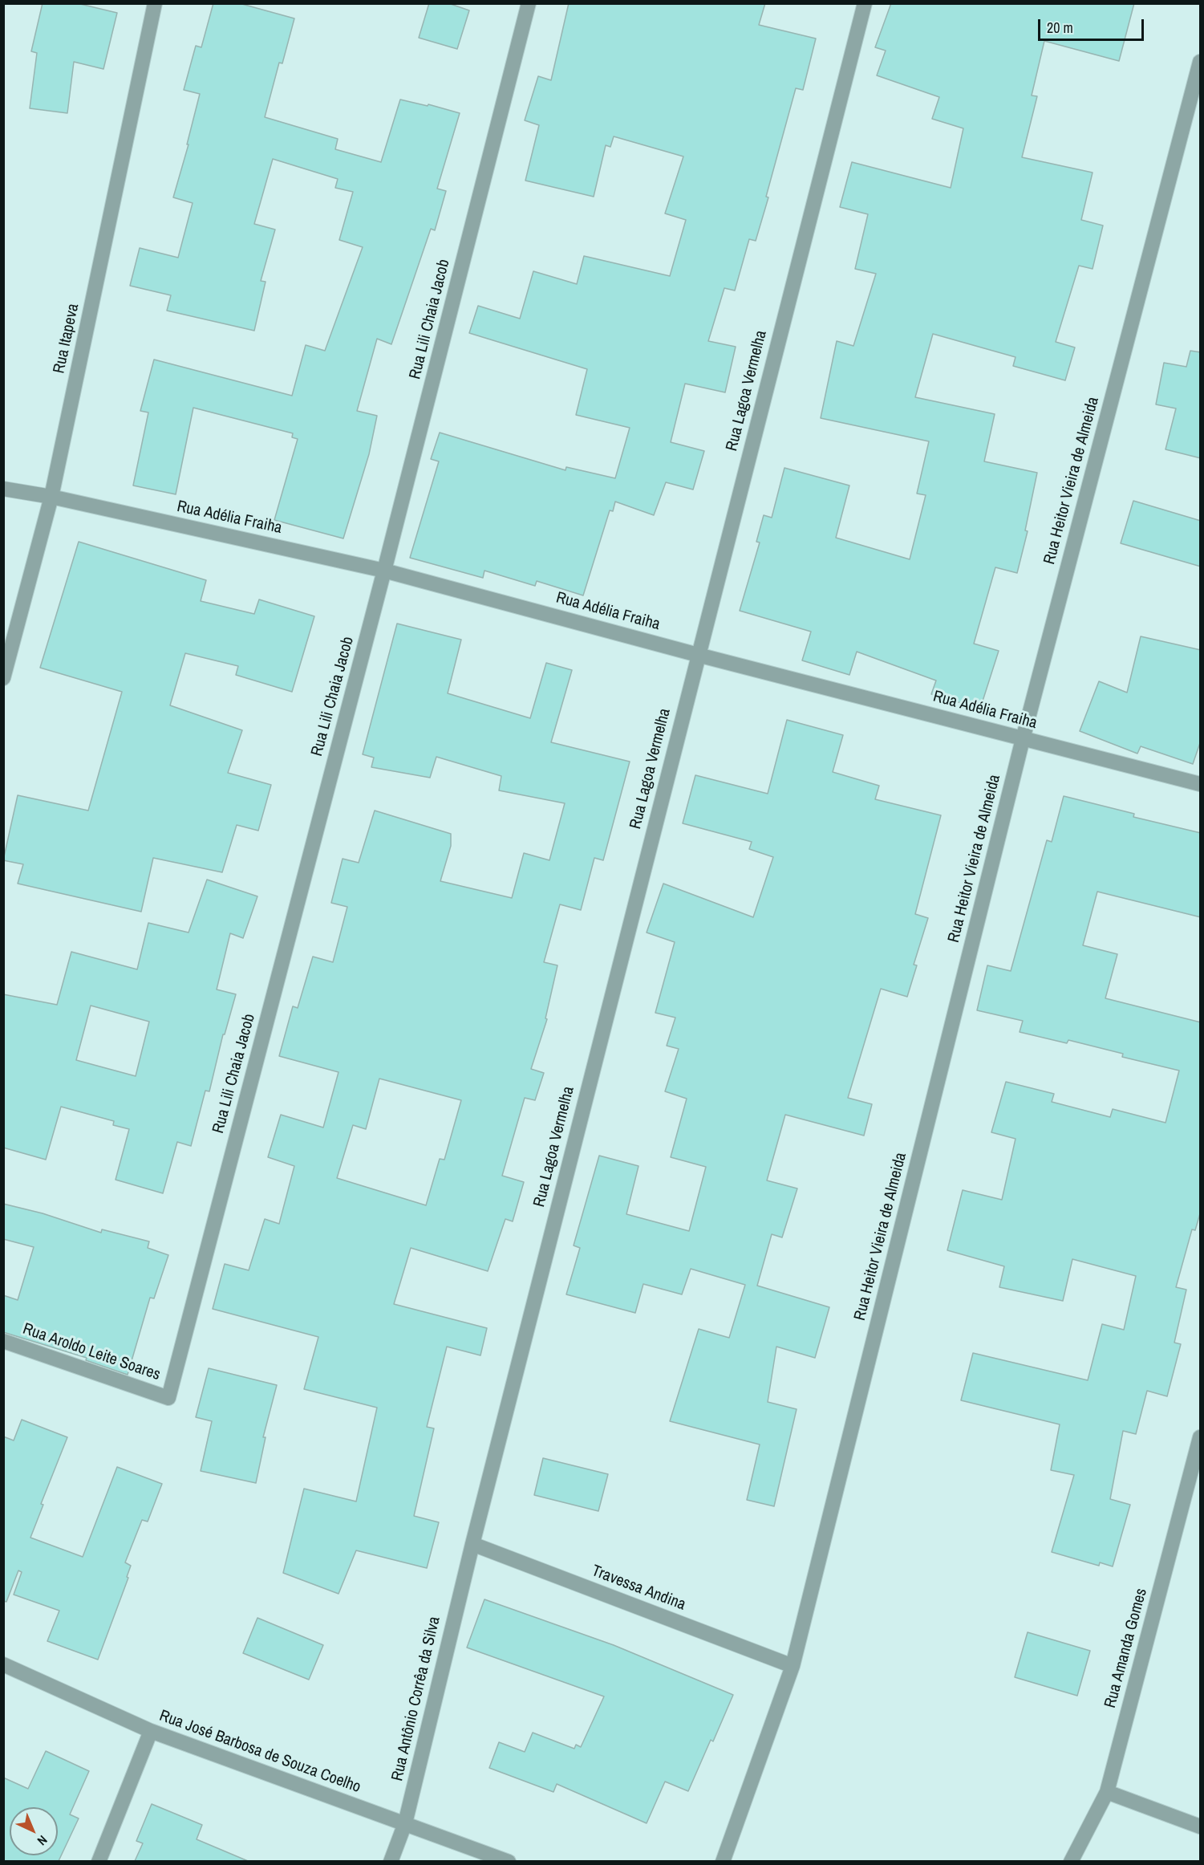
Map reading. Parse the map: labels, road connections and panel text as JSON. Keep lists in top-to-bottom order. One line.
{"streets":{"street":["Rua Lili Chaia Jacob","Rua Itapeva","Rua Lagoa Vermelha","Rua Heitor Vieira de Almeida","Rua Adélia Fraiha","Rua Aroldo Leite Soares","Travessa Andina","Rua Amanda Gomes","Rua Antônio Corrêa da Silva","Rua José Barbosa de Souza Coelho"]},"crossings":[["Rua Lili Chaia Jacob","Rua Adélia Fraiha"],["Rua Lili Chaia Jacob","Rua Aroldo Leite Soares"],["Rua Itapeva","Rua Adélia Fraiha"],["Rua Lagoa Vermelha","Rua Adélia Fraiha"],["Rua Lagoa Vermelha","Travessa Andina"],["Rua Lagoa Vermelha","Rua Antônio Corrêa da Silva"],["Rua Heitor Vieira de Almeida","Rua Adélia Fraiha"],["Rua Heitor Vieira de Almeida","Travessa Andina"],["Travessa Andina","Rua Antônio Corrêa da Silva"],["Rua Antônio Corrêa da Silva","Rua José Barbosa de Souza Coelho"]],"scale_bar":"20 m","north":"bottom right"}
